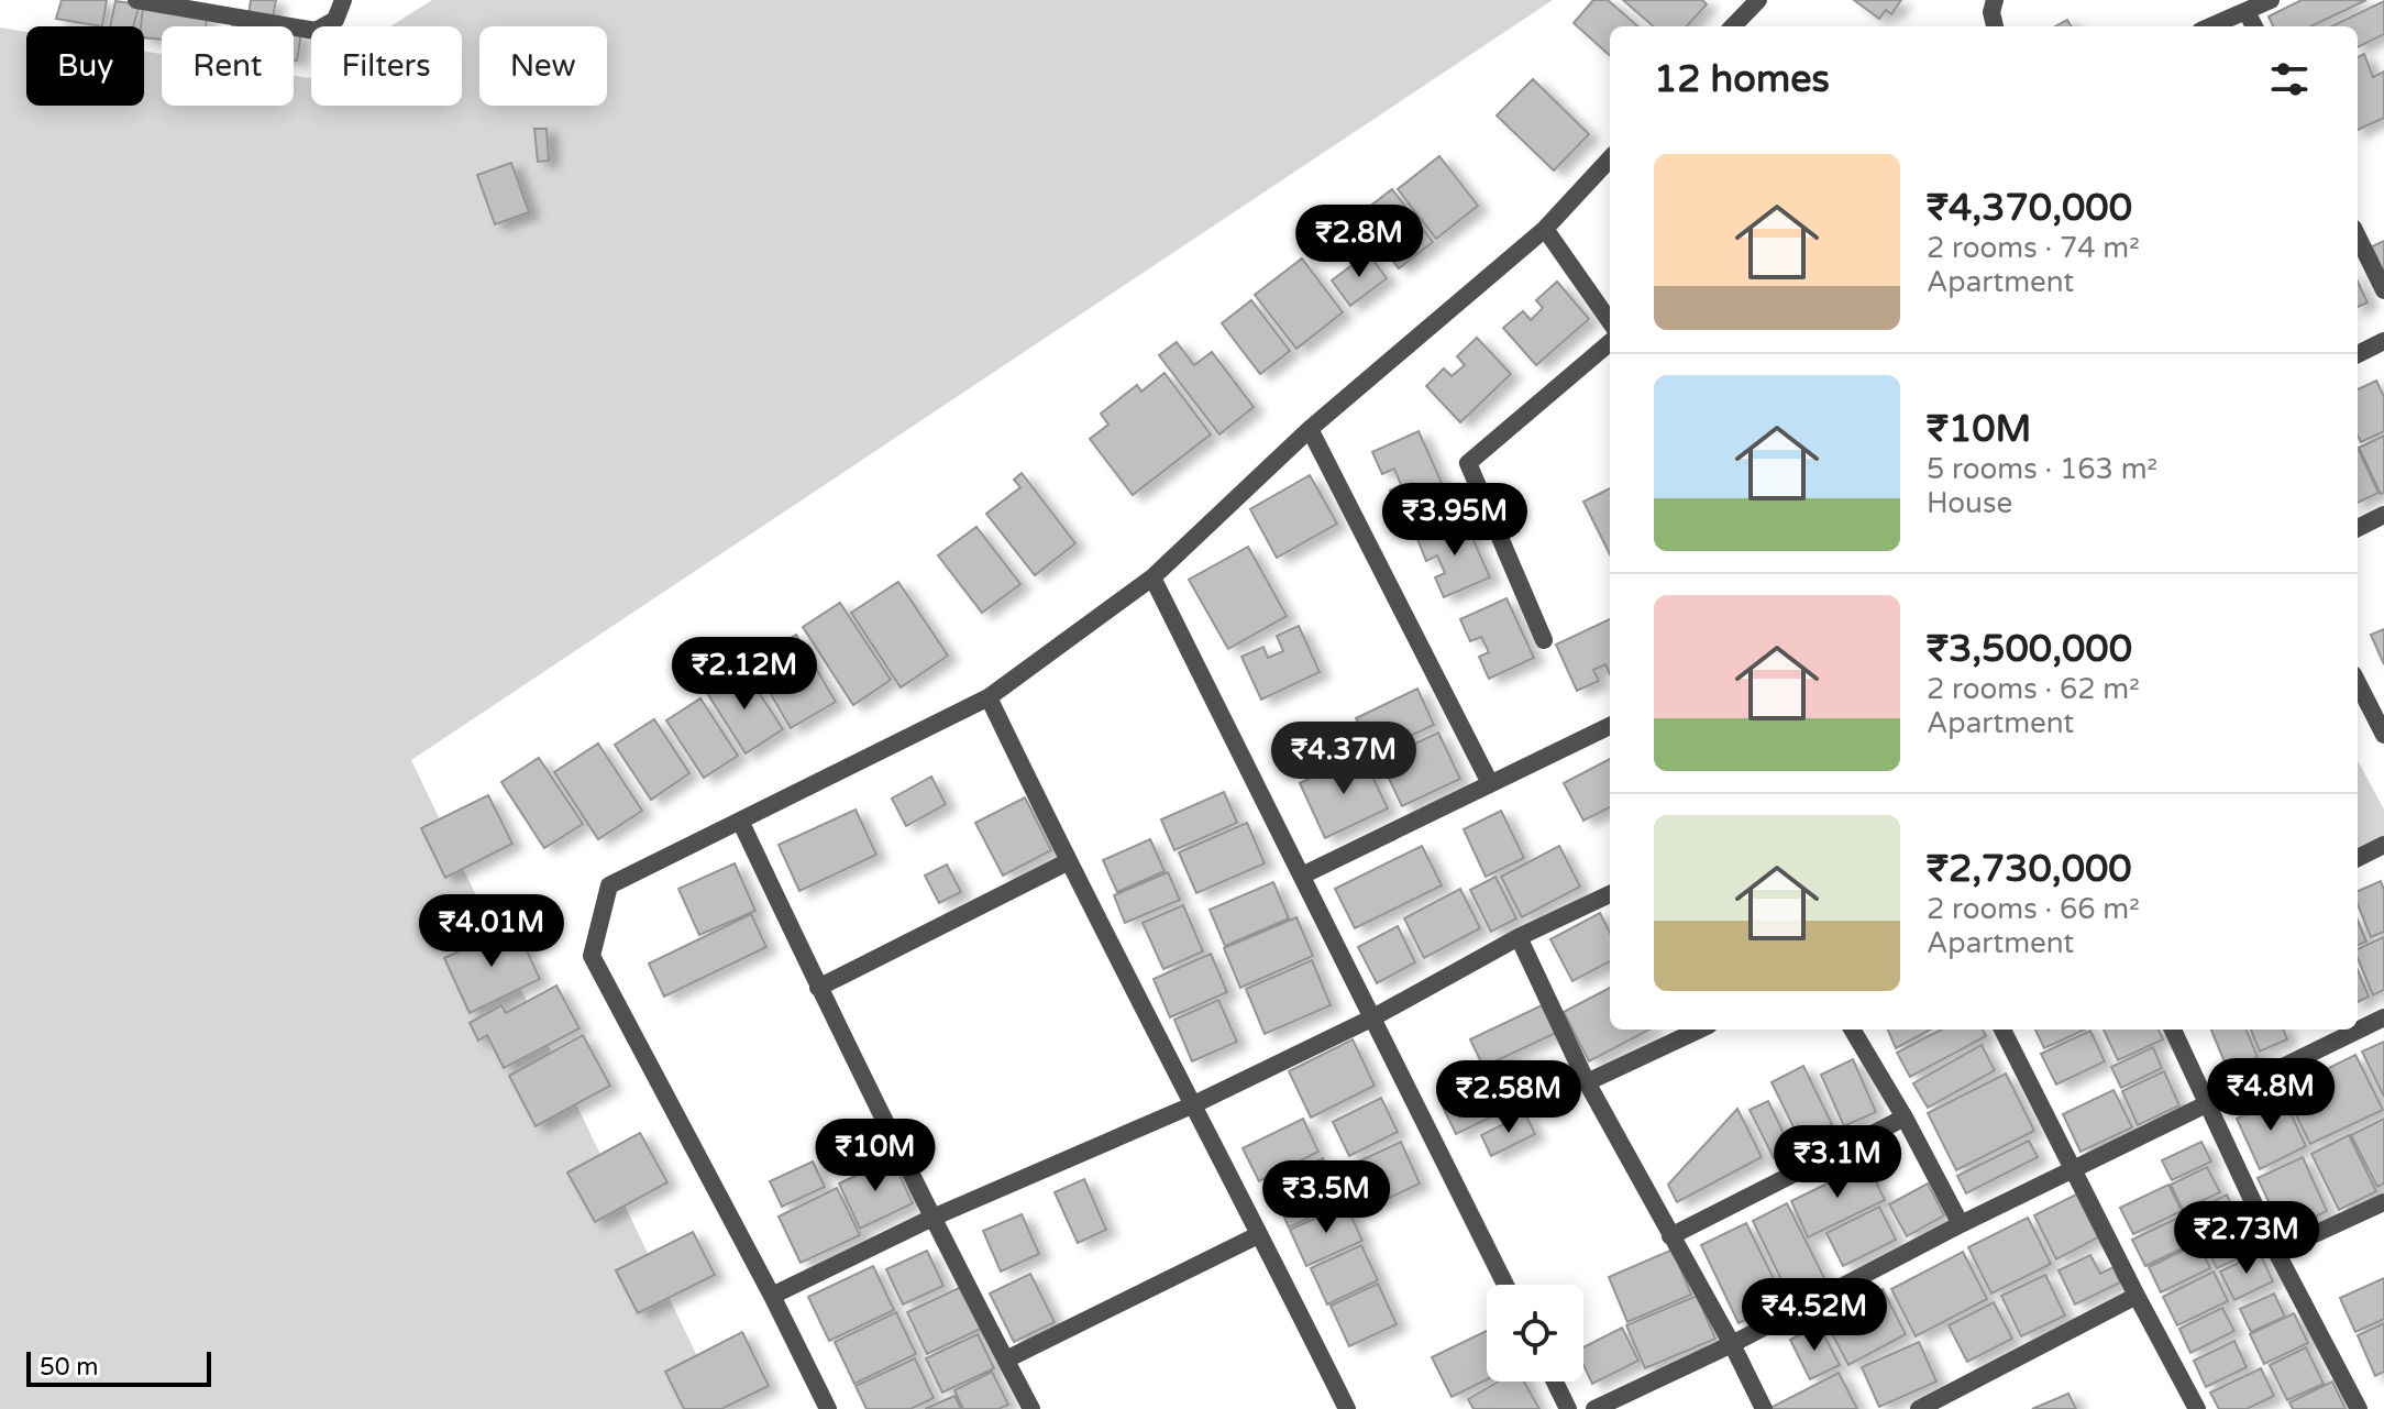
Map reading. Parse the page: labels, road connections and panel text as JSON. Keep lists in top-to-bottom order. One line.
{"scale_bar":"50 m","page":{"chip":["Buy","Rent","Filters","New"],"heading":"12 homes","list":[{"name":"₹4,370,000","note":"2 rooms · 74 m² · Apartment"},{"name":"₹10M","note":"5 rooms · 163 m² · House"},{"name":"₹3,500,000","note":"2 rooms · 62 m² · Apartment"},{"name":"₹2,730,000","note":"2 rooms · 66 m² · Apartment"}],"price":["₹2.8M","₹3.95M","₹2.12M","₹4.37M","₹4.01M","₹4.8M","₹2.58M","₹10M","₹3.1M","₹3.5M","₹2.73M","₹4.52M"],"scale":"50 m"}}
